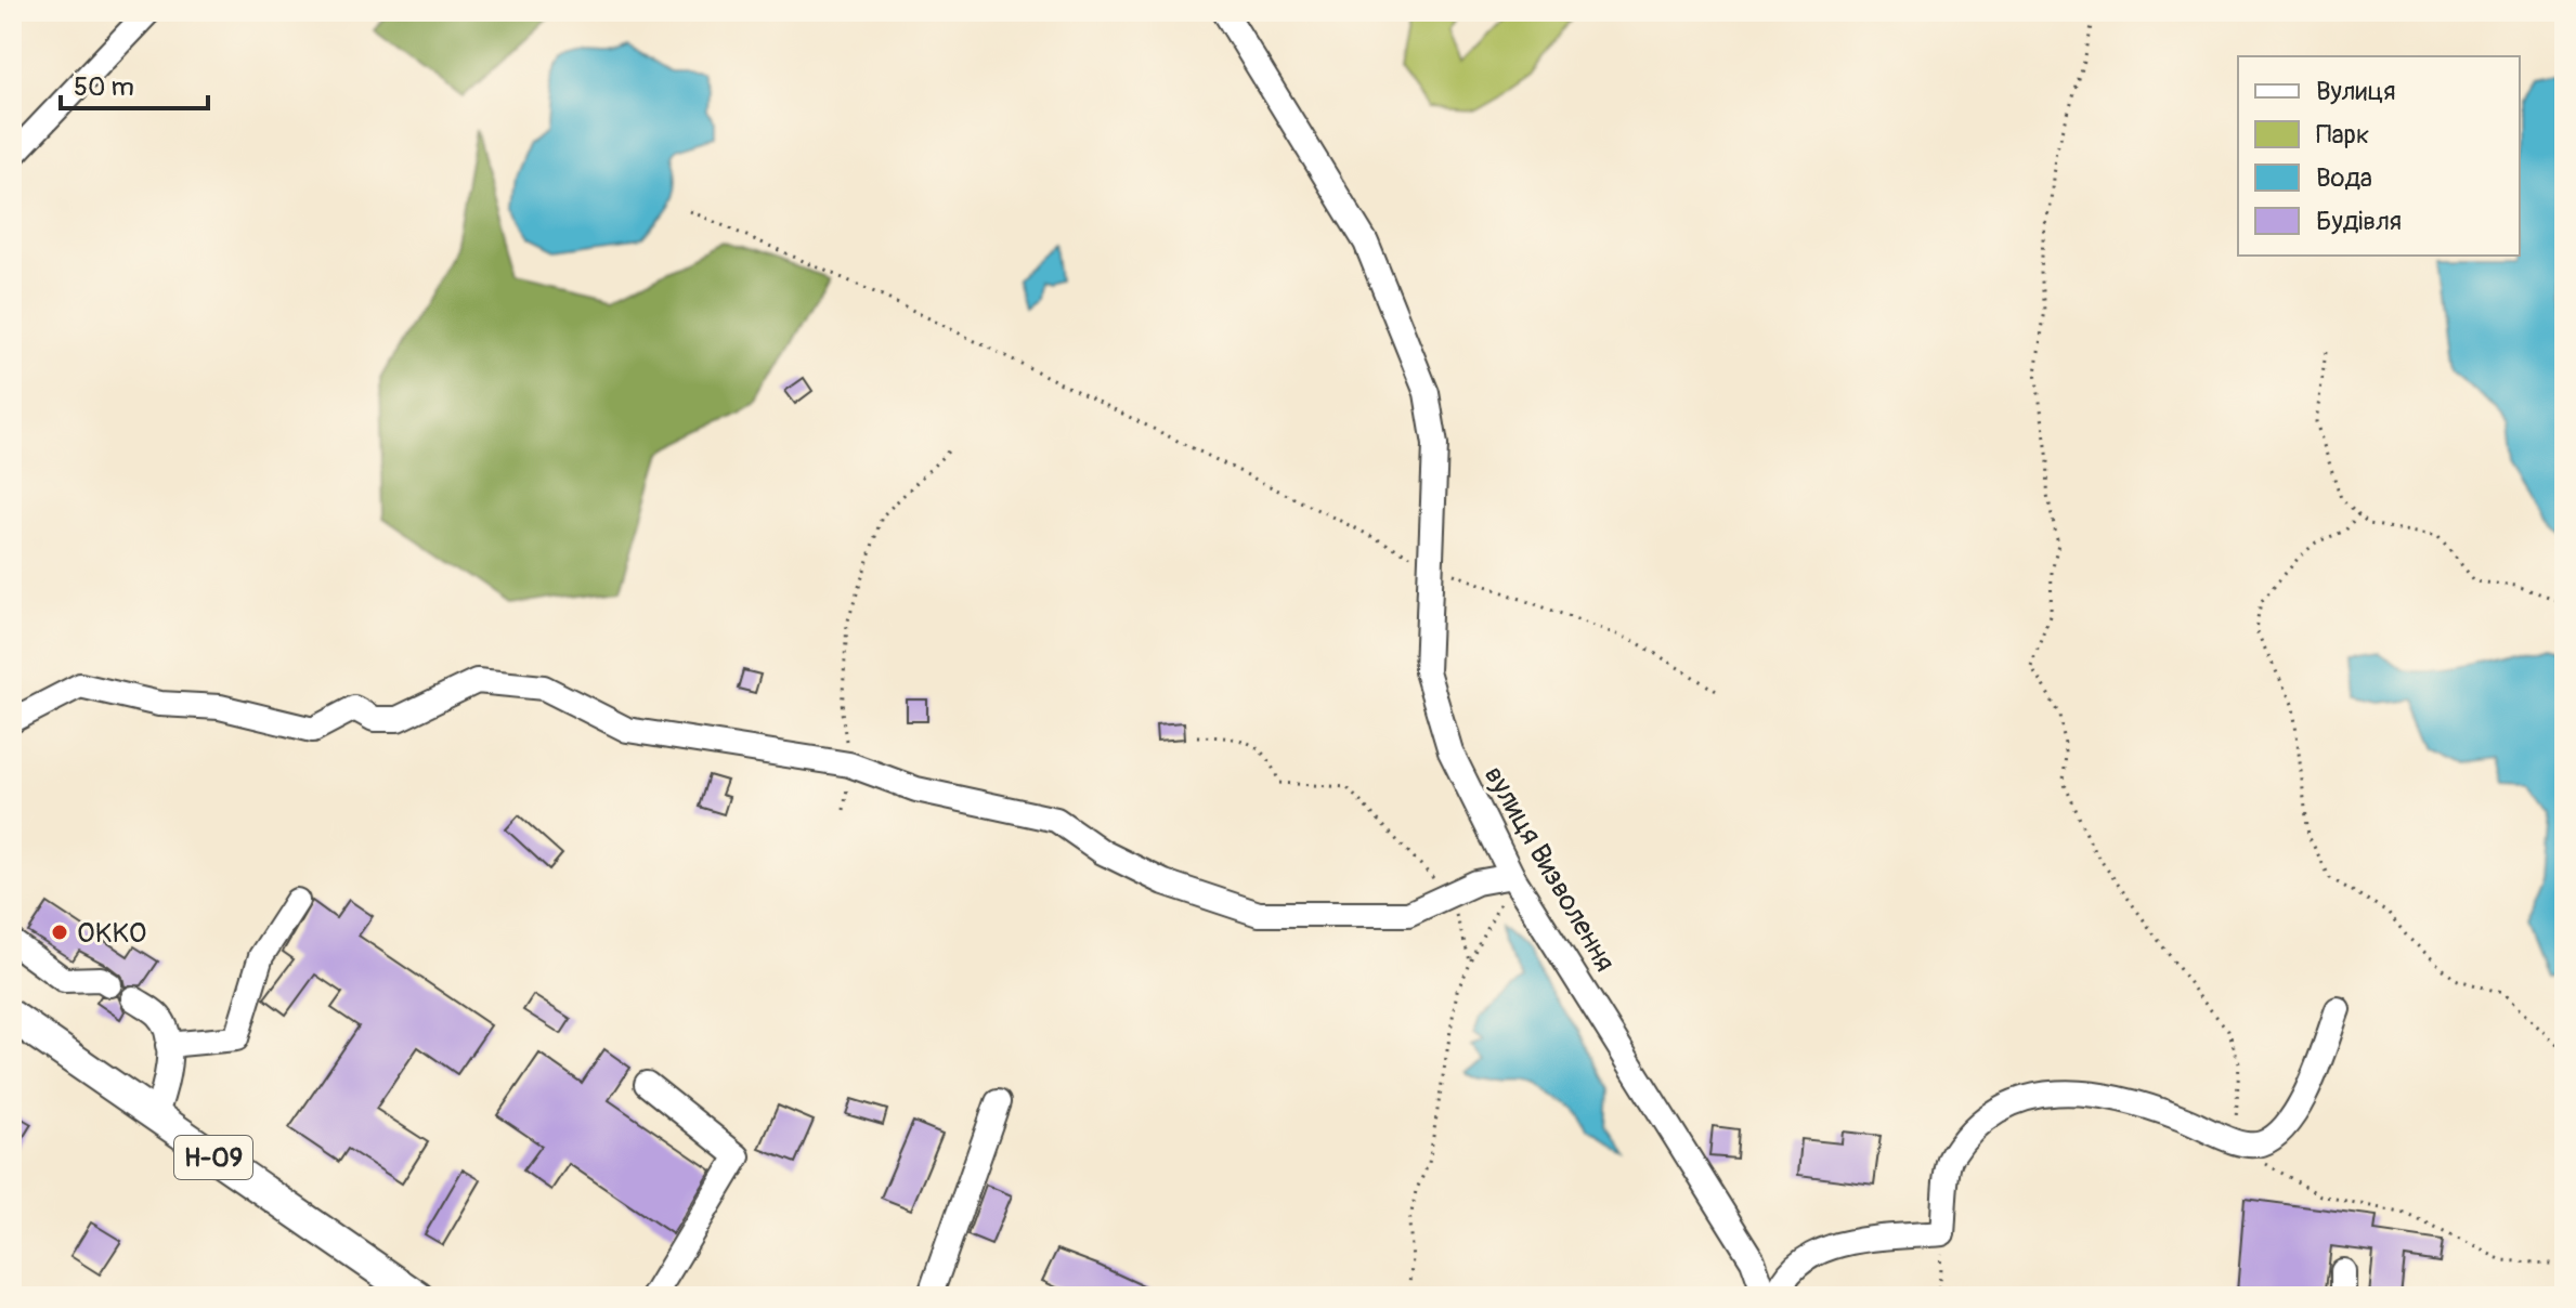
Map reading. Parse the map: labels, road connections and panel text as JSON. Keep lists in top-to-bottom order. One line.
{"streets":{"main road":["Н-09"],"street":["вулиця Визволення"]},"places":["OKKO"],"legend":["Вулиця","Парк","Вода","Будівля"],"scale_bar":"50 m"}
